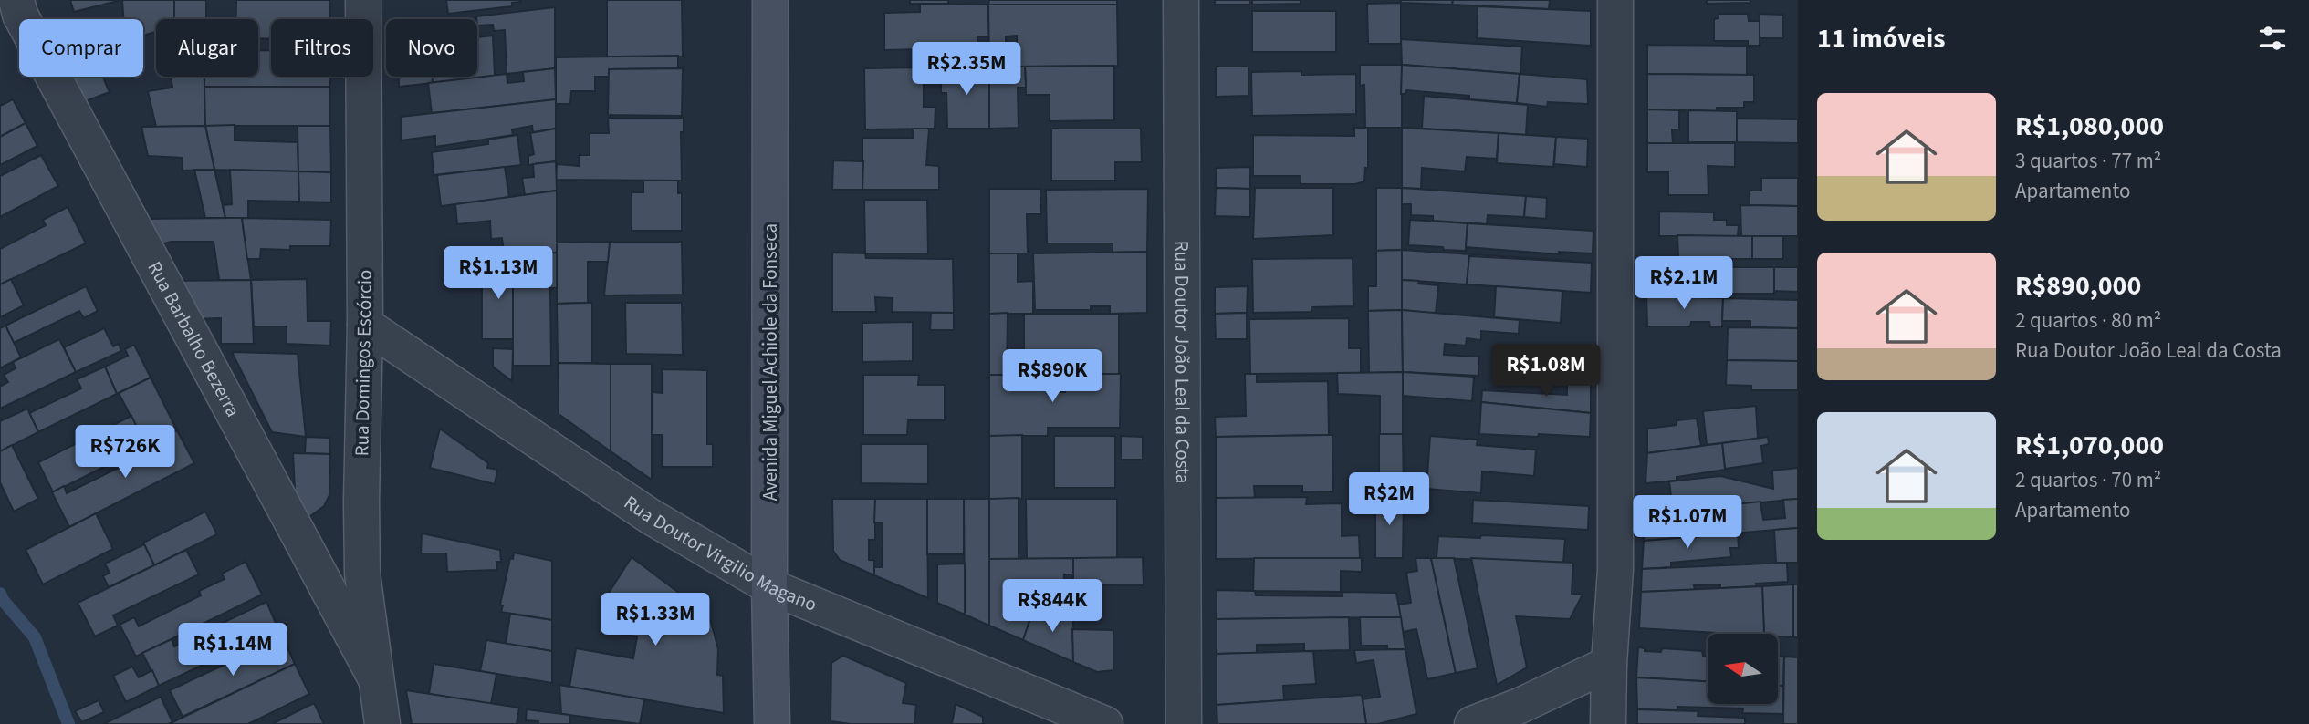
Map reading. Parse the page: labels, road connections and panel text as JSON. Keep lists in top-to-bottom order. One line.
{"streets":{"street":["Rua Barbalho Bezerra","Avenida Miguel Achiole da Fonseca","Rua Doutor João Leal da Costa","Rua Domingos Escórcio","Rua Doutor Virgilio Magano"]},"crossings":[["Rua Barbalho Bezerra","Rua Domingos Escórcio"],["Avenida Miguel Achiole da Fonseca","Rua Doutor Virgilio Magano"],["Rua Domingos Escórcio","Rua Doutor Virgilio Magano"]],"north":"left","page":{"heading":"11 imóveis","chip":["Comprar","Alugar","Filtros","Novo"],"price":["R$2.35M","R$1.13M","R$2.1M","R$1.08M","R$890K","R$726K","R$2M","R$1.07M","R$844K","R$1.33M","R$1.14M"],"list":[{"name":"R$1,080,000","note":"3 quartos · 77 m² · Apartamento"},{"name":"R$890,000","note":"2 quartos · 80 m² · Rua Doutor João Leal da Costa"},{"name":"R$1,070,000","note":"2 quartos · 70 m² · Apartamento"}]}}
